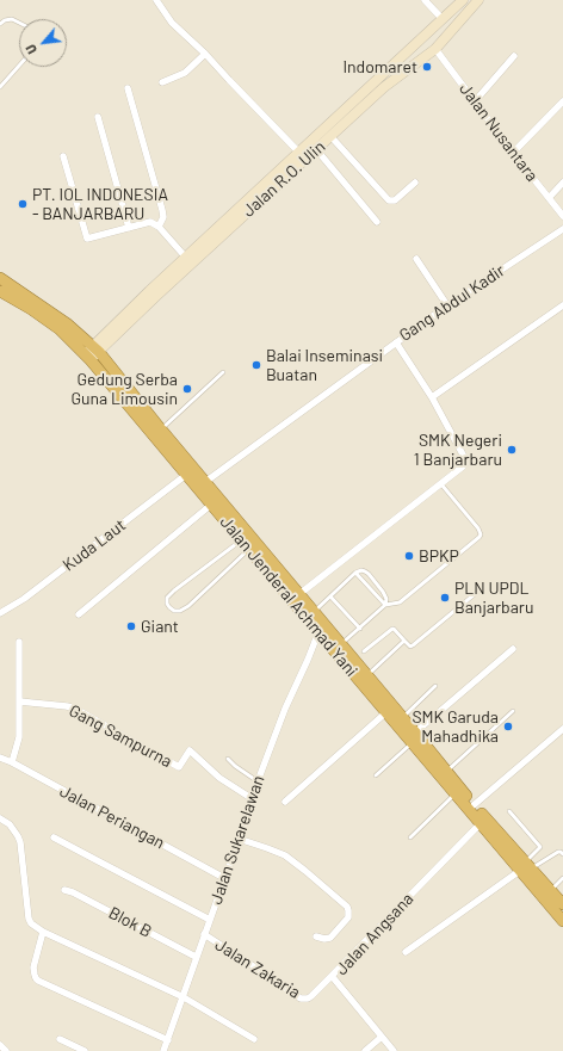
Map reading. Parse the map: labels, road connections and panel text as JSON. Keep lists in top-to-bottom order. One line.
{"streets":{"highway":["Jalan Jenderal Achmad Yani"],"main road":["Jalan R.O. Ulin"],"street":["Jalan Nusantara","Gang Abdul Kadir","Kuda Laut","Gang Sampurna","Jalan Periangan","Jalan Sukarelawan","Blok B","Jalan Angsana","Jalan Zakaria"]},"crossings":[["Jalan Nusantara","Jalan R.O. Ulin"],["Jalan R.O. Ulin","Jalan Jenderal Achmad Yani"],["Gang Abdul Kadir","Jalan Jenderal Achmad Yani"],["Kuda Laut","Jalan Jenderal Achmad Yani"],["Jalan Jenderal Achmad Yani","Jalan Sukarelawan"],["Jalan Jenderal Achmad Yani","Jalan Angsana"],["Gang Sampurna","Jalan Sukarelawan"],["Jalan Periangan","Jalan Sukarelawan"],["Jalan Sukarelawan","Blok B"],["Jalan Sukarelawan","Jalan Zakaria"],["Jalan Angsana","Jalan Zakaria"]],"places":["Indomaret","PT. IOL INDONESIA - BANJARBARU","Balai Inseminasi Buatan","Gedung Serba Guna Limousin","SMK Negeri 1 Banjarbaru","BPKP","PLN UPDL Banjarbaru","Giant","SMK Garuda Mahadhika"],"north":"bottom left"}
